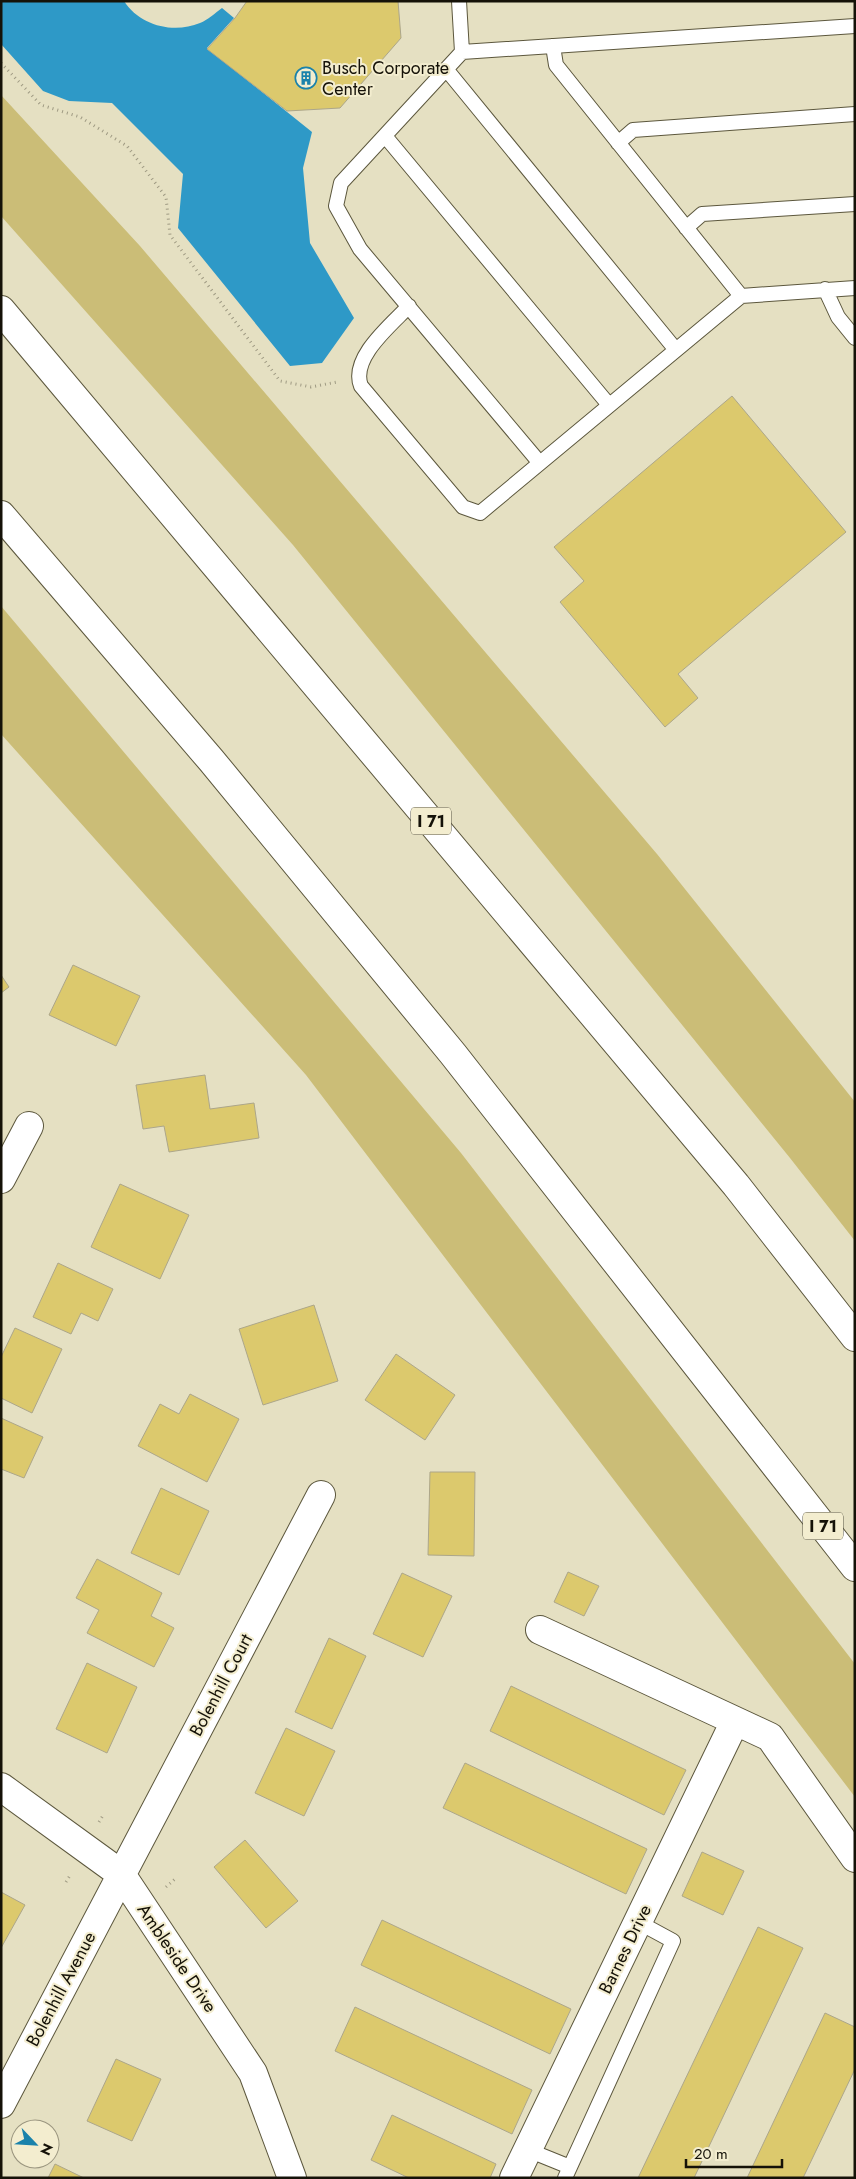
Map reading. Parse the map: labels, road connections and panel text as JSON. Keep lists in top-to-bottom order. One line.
{"streets":{"main road":["I 71","Bolenhill Court","Barnes Drive","Ambleside Drive","Bolenhill Avenue"]},"crossings":[["Bolenhill Court","Ambleside Drive"],["Bolenhill Court","Bolenhill Avenue"],["Ambleside Drive","Bolenhill Avenue"]],"places":{"building":["Busch Corporate Center"]},"scale_bar":"20 m","north":"bottom right"}
